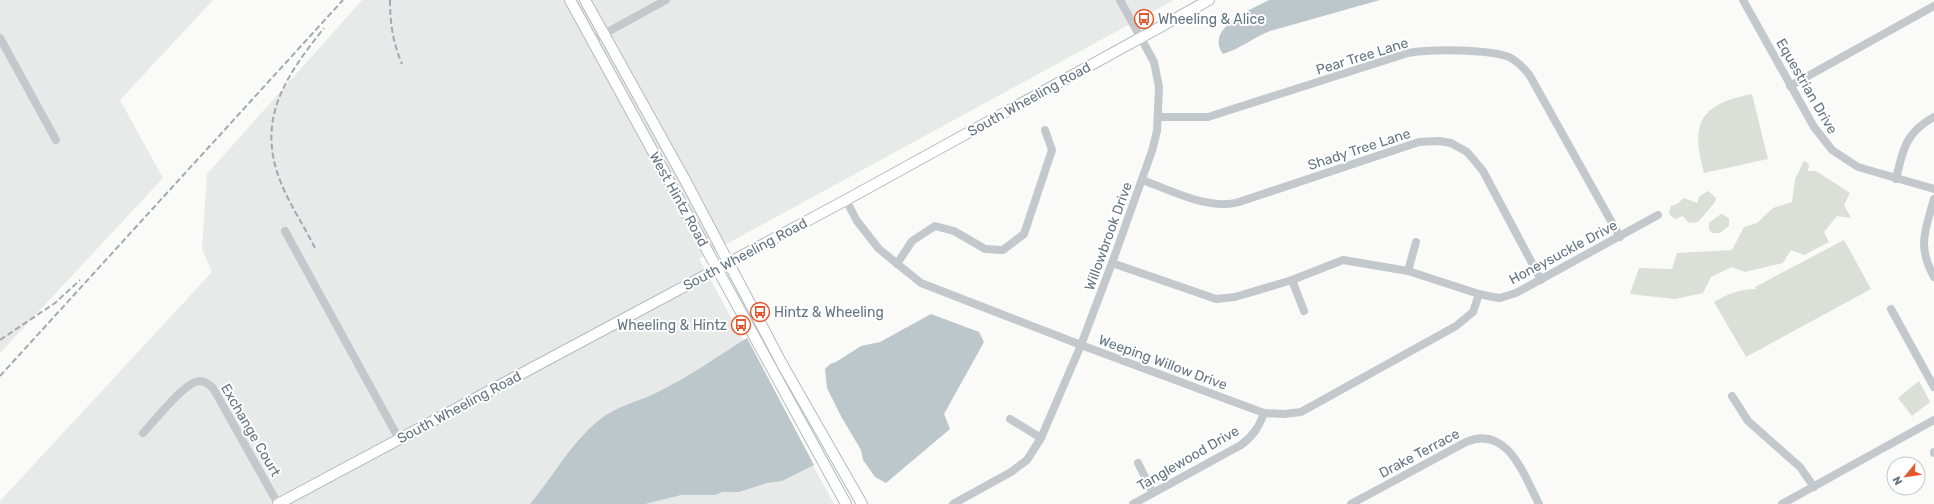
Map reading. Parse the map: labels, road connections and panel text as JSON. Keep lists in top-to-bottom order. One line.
{"streets":{"main road":["South Wheeling Road","West Hintz Road"],"street":["Pear Tree Lane","Equestrian Drive","Shady Tree Lane","Willowbrook Drive","Honeysuckle Drive","Weeping Willow Drive","Exchange Court","Drake Terrace","Tanglewood Drive"]},"crossings":[["Pear Tree Lane","Willowbrook Drive"],["Pear Tree Lane","Honeysuckle Drive"],["South Wheeling Road","West Hintz Road"],["South Wheeling Road","Willowbrook Drive"],["South Wheeling Road","Weeping Willow Drive"],["South Wheeling Road","Exchange Court"],["Shady Tree Lane","Willowbrook Drive"],["Shady Tree Lane","Honeysuckle Drive"],["Willowbrook Drive","Honeysuckle Drive"],["Willowbrook Drive","Weeping Willow Drive"],["Honeysuckle Drive","Weeping Willow Drive"],["Weeping Willow Drive","Tanglewood Drive"]],"places":{"bus stop":["Wheeling & Alice","Hintz & Wheeling","Wheeling & Hintz"]},"north":"bottom left"}
